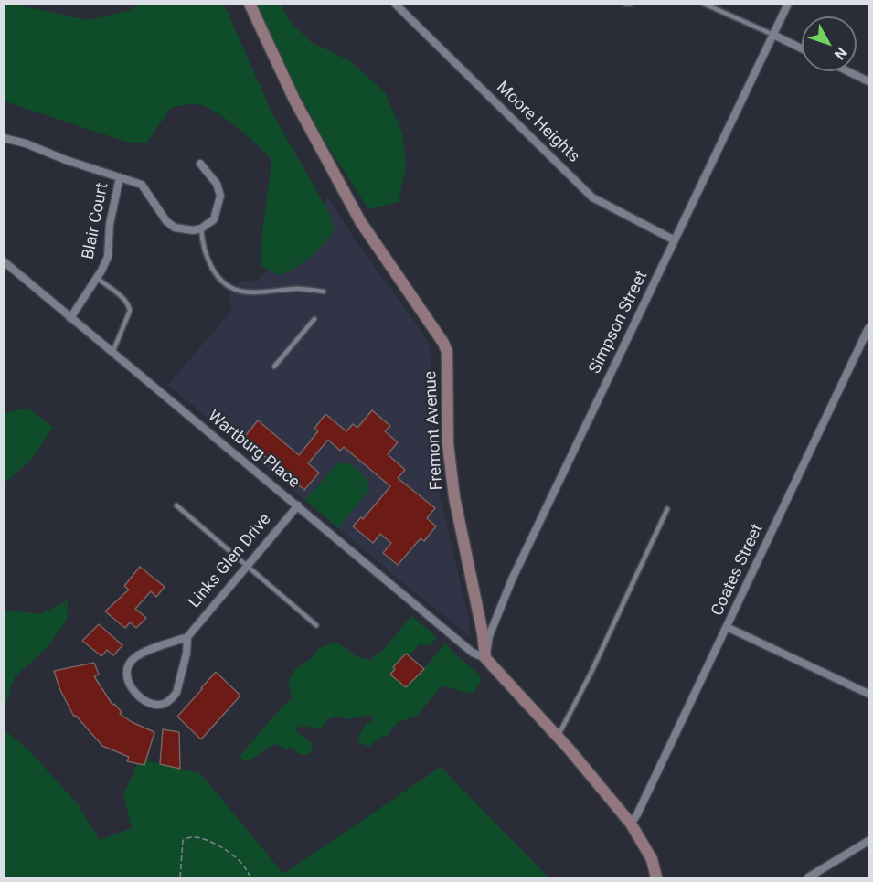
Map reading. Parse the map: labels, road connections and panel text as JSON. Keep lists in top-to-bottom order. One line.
{"streets":{"main road":["Fremont Avenue"],"street":["Moore Heights","Blair Court","Simpson Street","Wartburg Place","Links Glen Drive","Coates Street"]},"crossings":[["Moore Heights","Simpson Street"],["Blair Court","Wartburg Place"],["Simpson Street","Fremont Avenue"],["Simpson Street","Wartburg Place"],["Fremont Avenue","Wartburg Place"],["Wartburg Place","Links Glen Drive"]],"north":"bottom right"}
